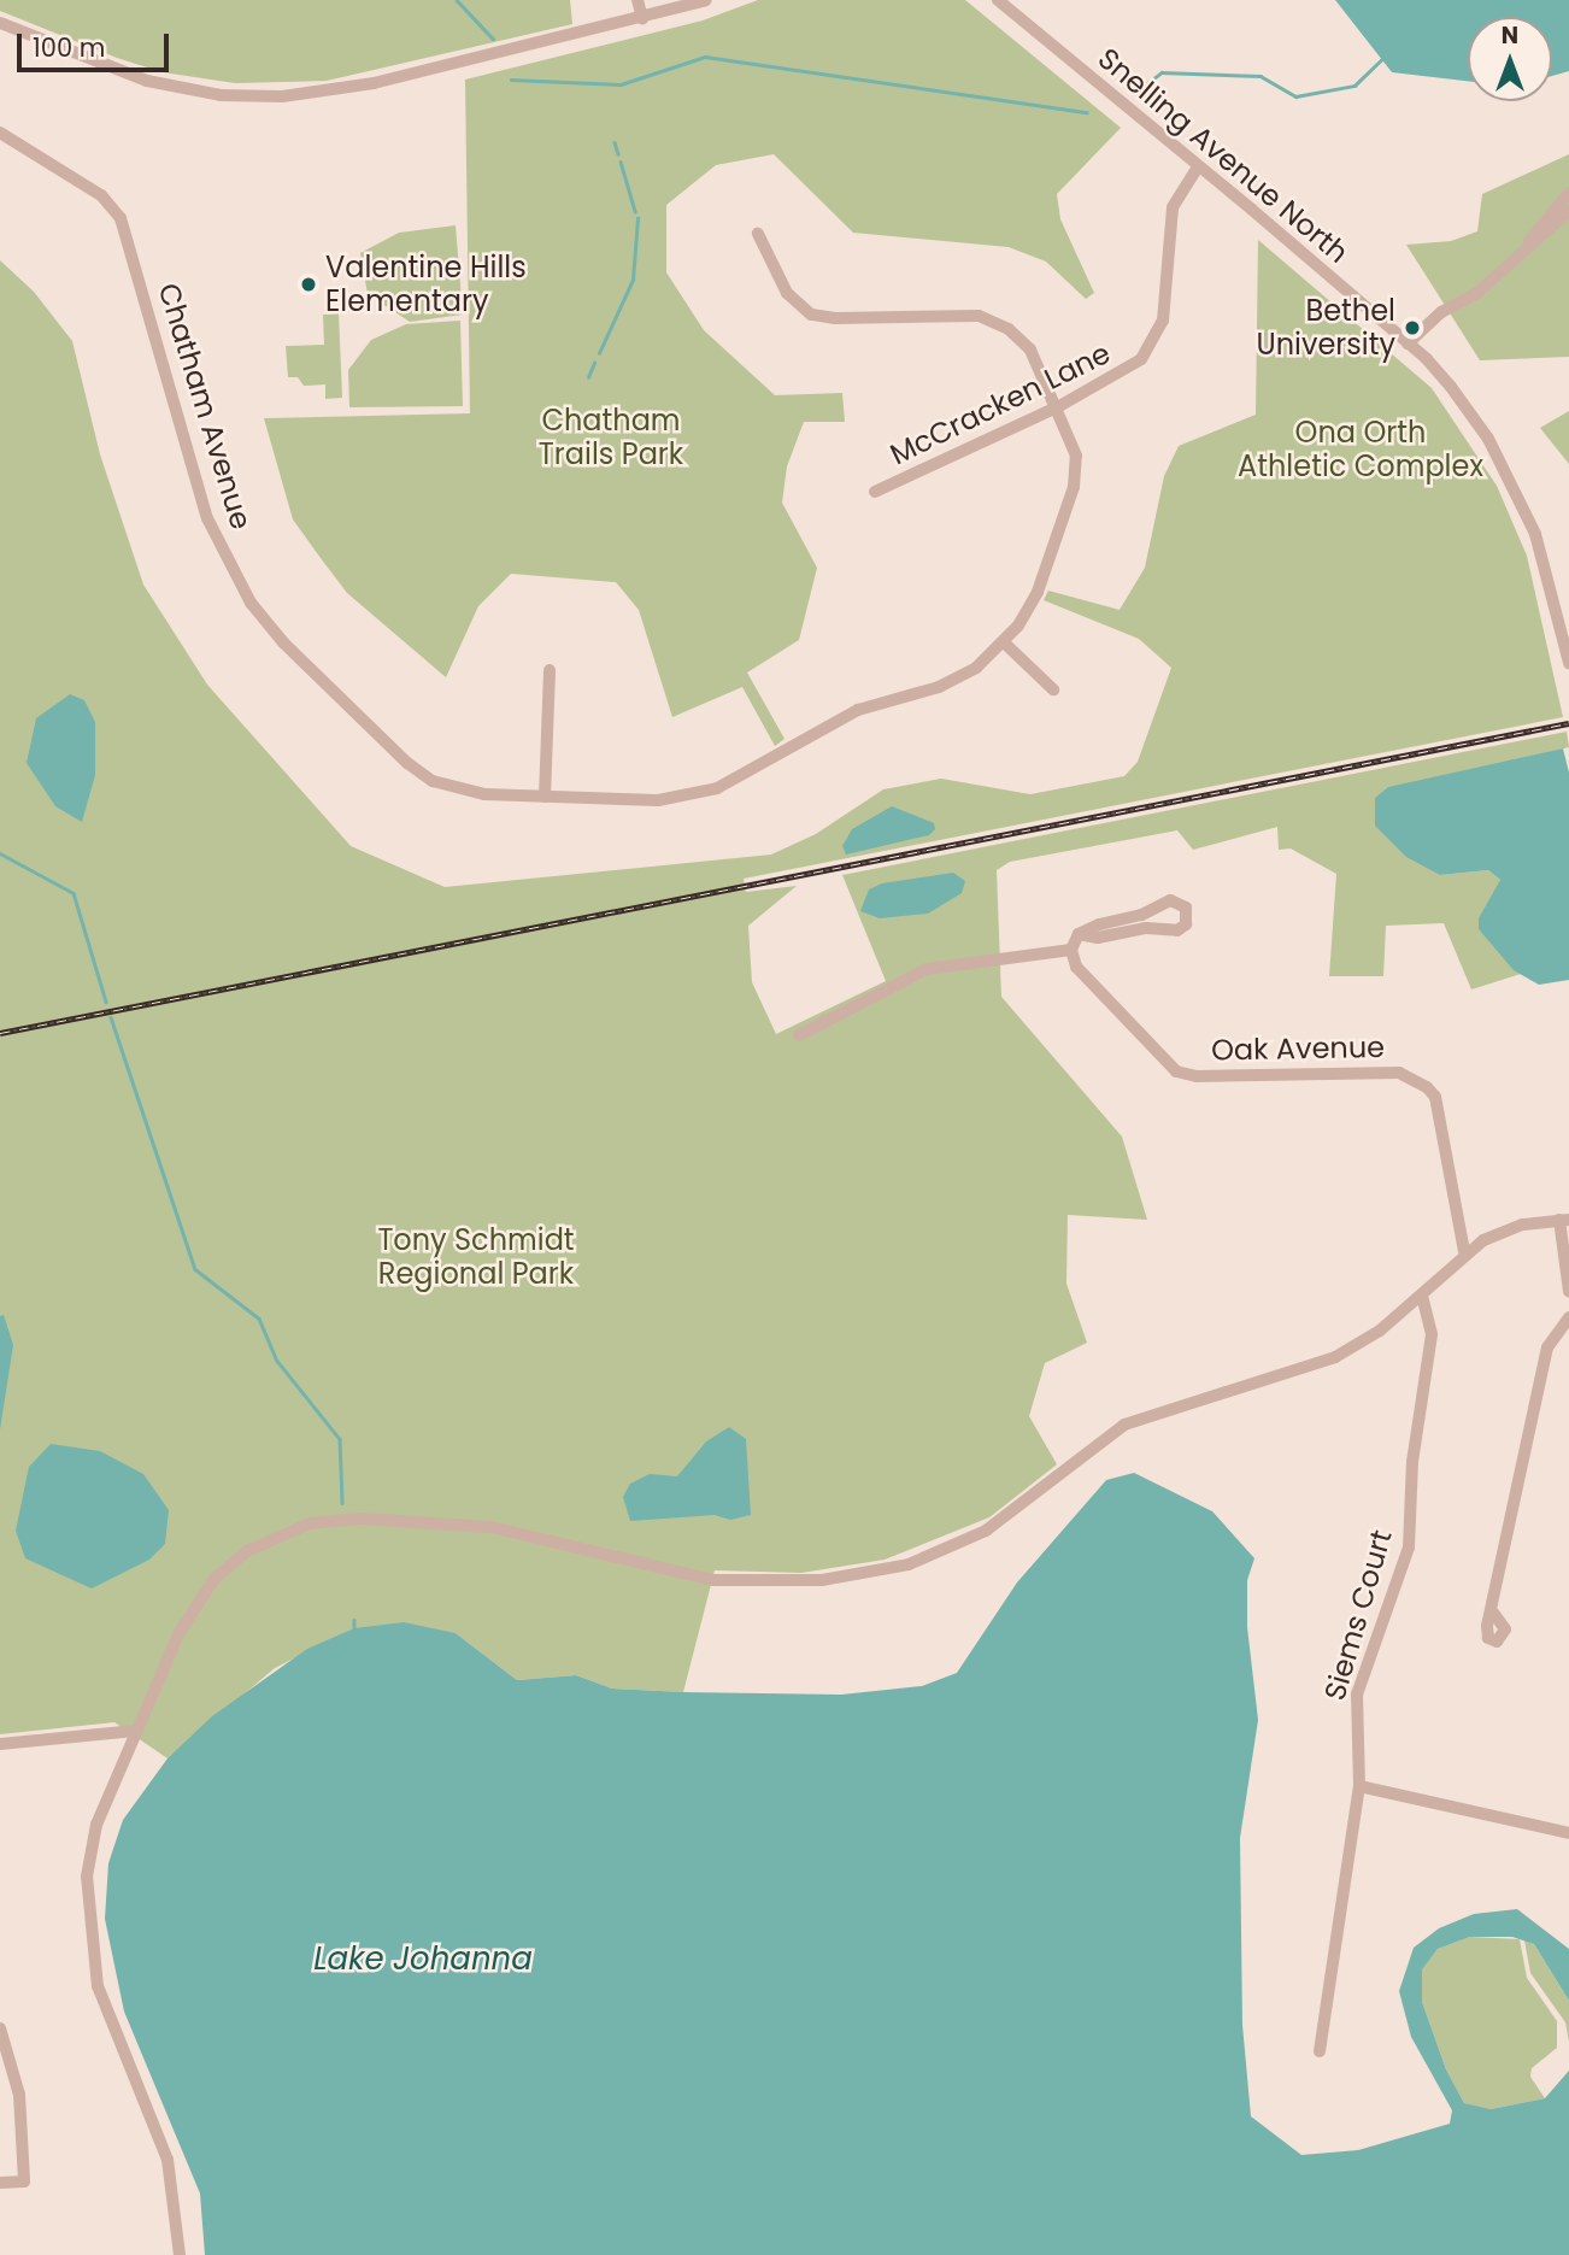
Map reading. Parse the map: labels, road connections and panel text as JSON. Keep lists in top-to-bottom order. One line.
{"streets":{"street":["Snelling Avenue North","McCracken Lane","Chatham Avenue","Oak Avenue","Siems Court"]},"crossings":[["Snelling Avenue North","McCracken Lane"],["McCracken Lane","Chatham Avenue"]],"water":["Lake Johanna"],"parks":["Chatham Trails Park","Ona Orth Athletic Complex","Tony Schmidt Regional Park"],"places":["Valentine Hills Elementary","Bethel University"],"scale_bar":"100 m","north":"top"}
